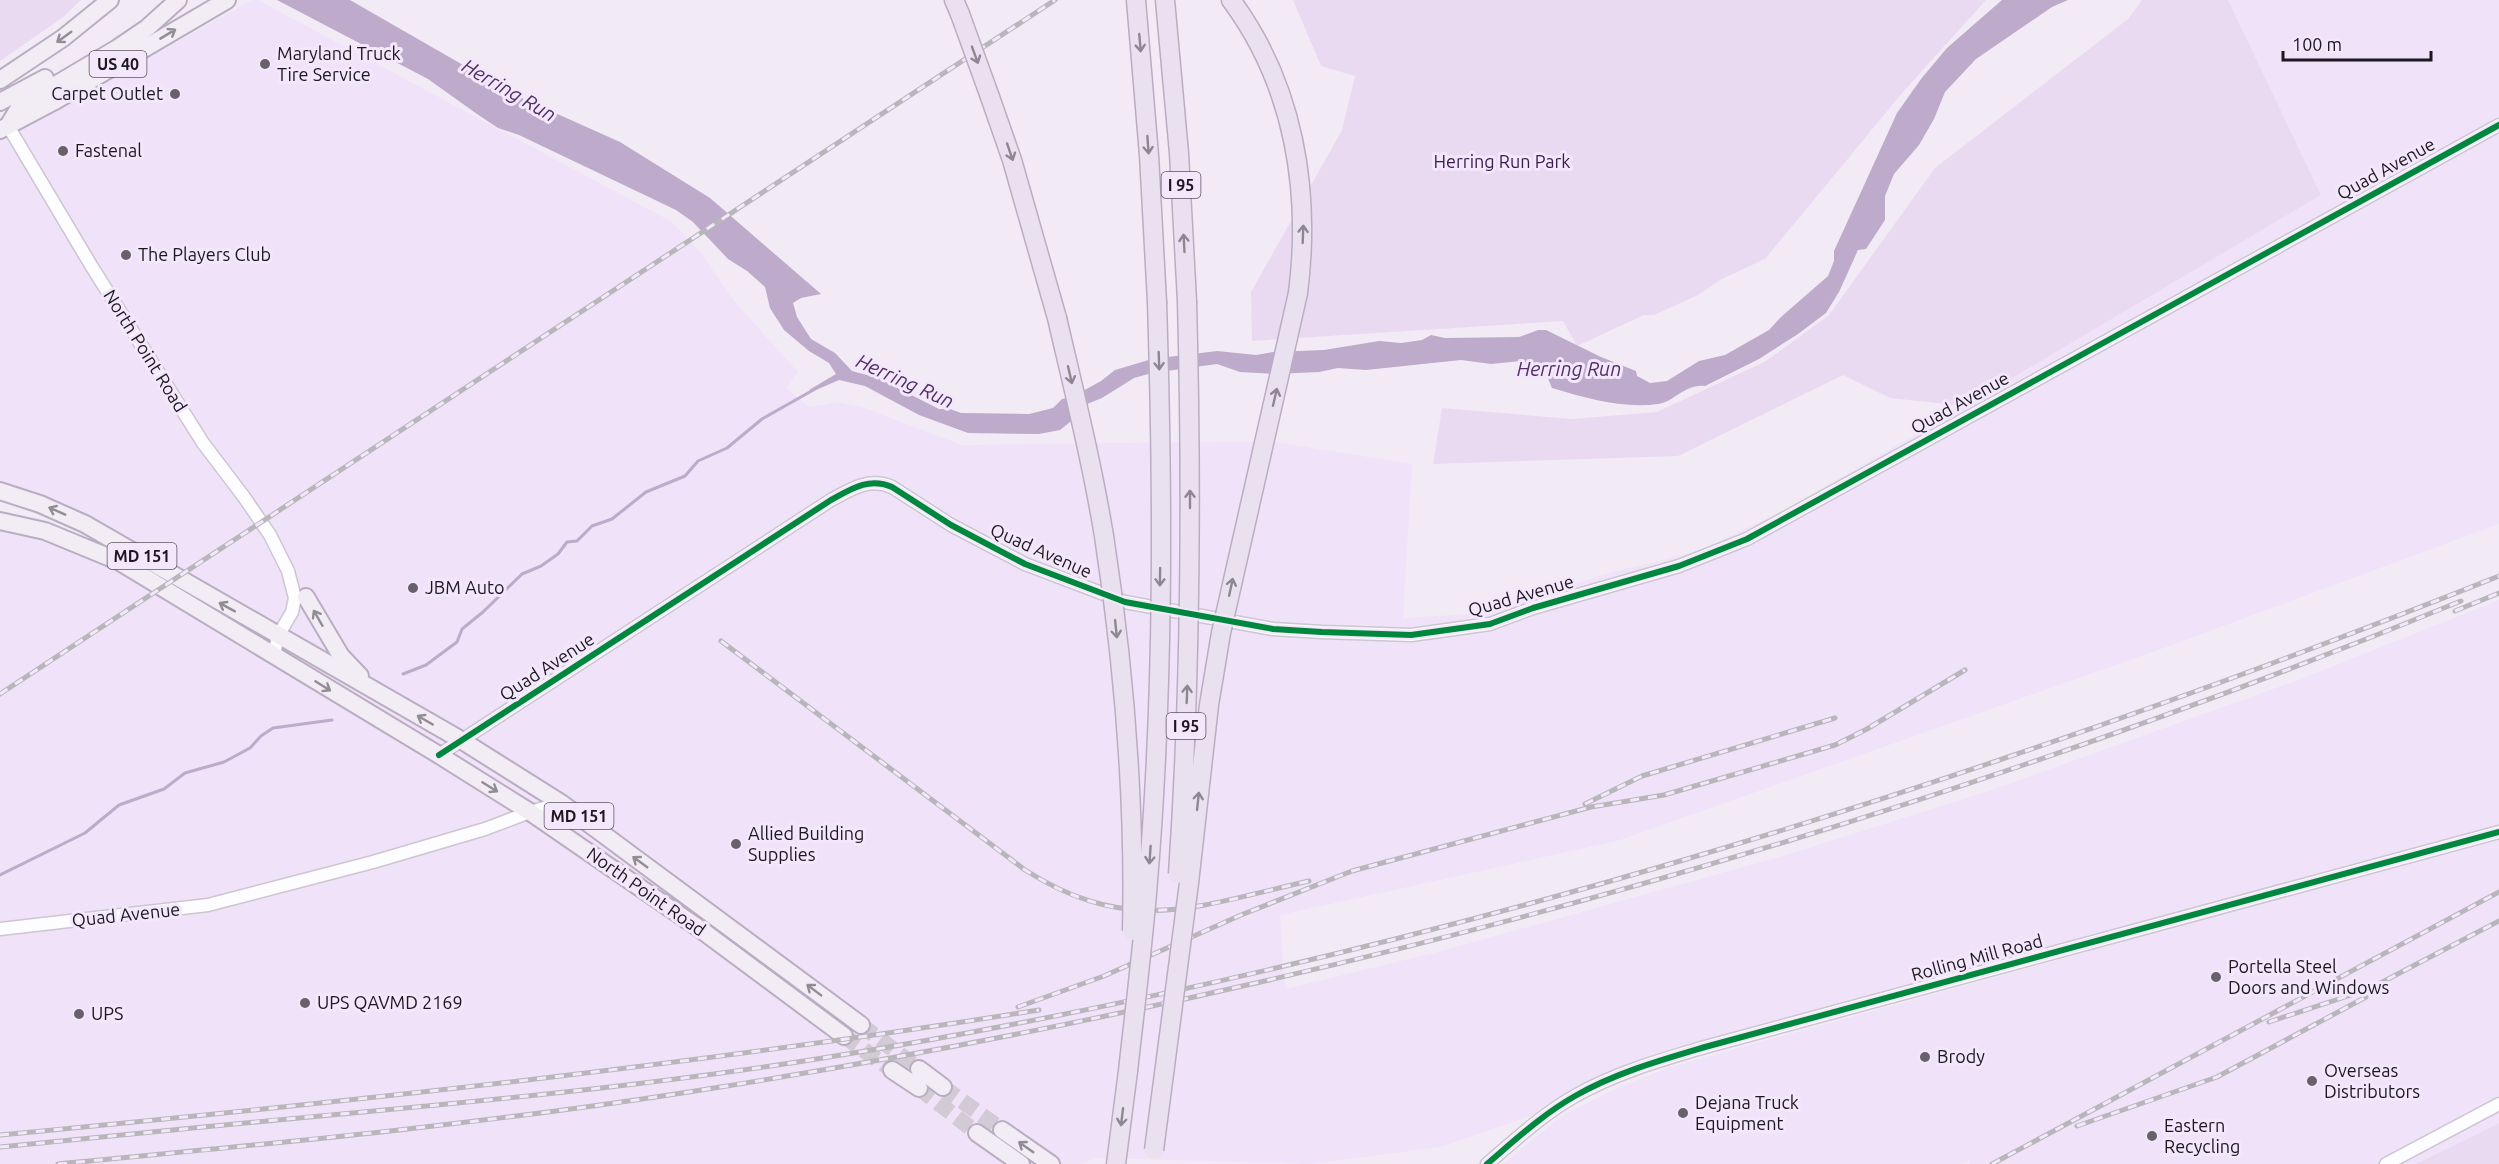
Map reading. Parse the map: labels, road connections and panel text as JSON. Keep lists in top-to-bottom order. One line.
{"streets":{"highway":["I 95"],"main road":["US 40","North Point Road","MD 151"],"street":["Quad Avenue","Rolling Mill Road"]},"crossings":[["US 40","North Point Road"],["Quad Avenue","North Point Road"],["North Point Road","MD 151"]],"water":["Herring Run"],"parks":["Herring Run Park"],"places":["Maryland Truck Tire Service","Carpet Outlet","Fastenal","The Players Club","JBM Auto","Allied Building Supplies","Portella Steel Doors and Windows","UPS QAVMD 2169","UPS","Brody","Overseas Distributors","Dejana Truck Equipment","Eastern Recycling"],"scale_bar":"100 m"}
